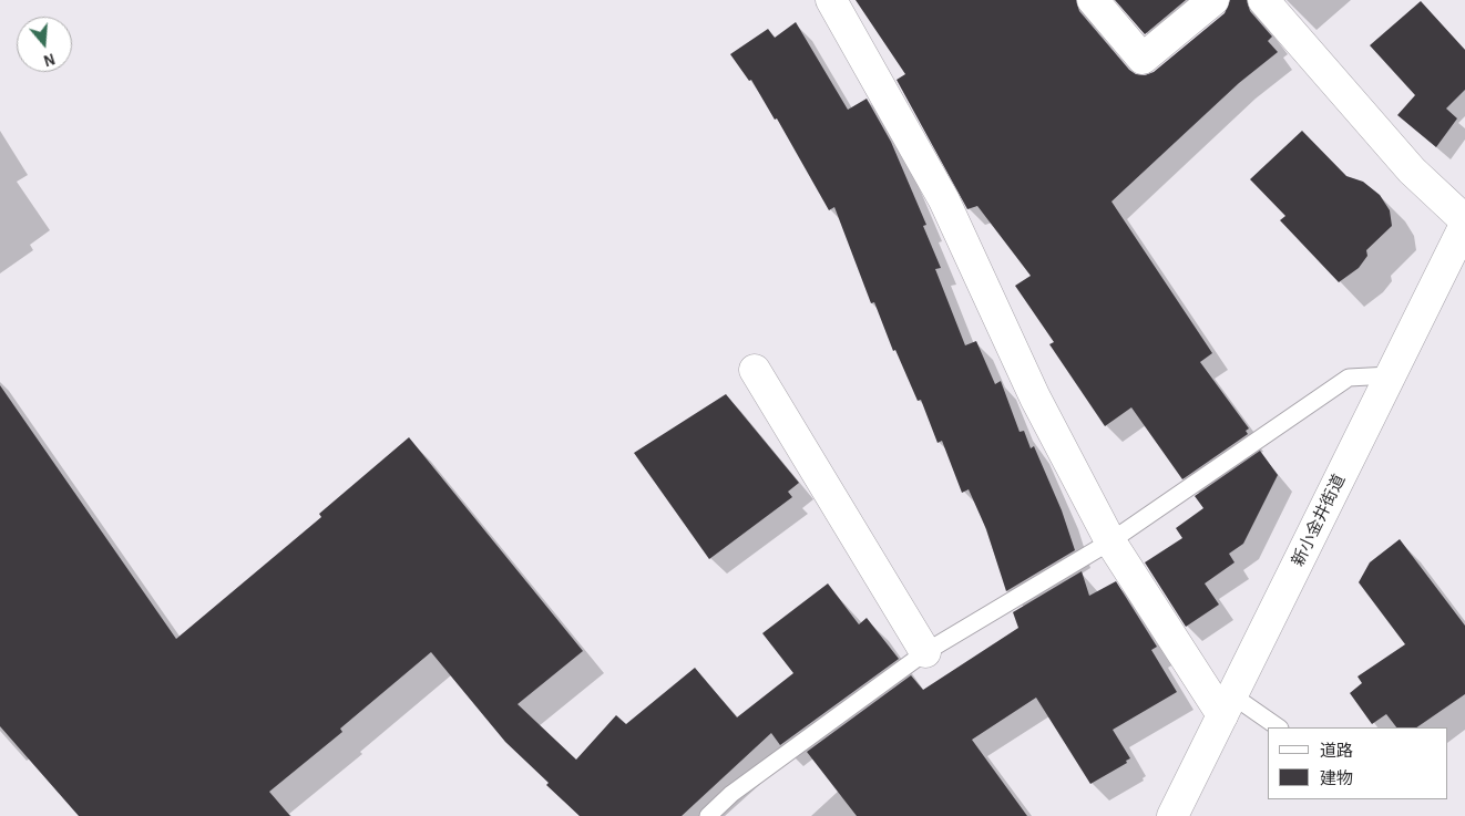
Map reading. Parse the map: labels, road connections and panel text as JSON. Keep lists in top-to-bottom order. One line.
{"streets":{"street":["新小金井街道"]},"legend":["道路","建物"],"north":"bottom"}
